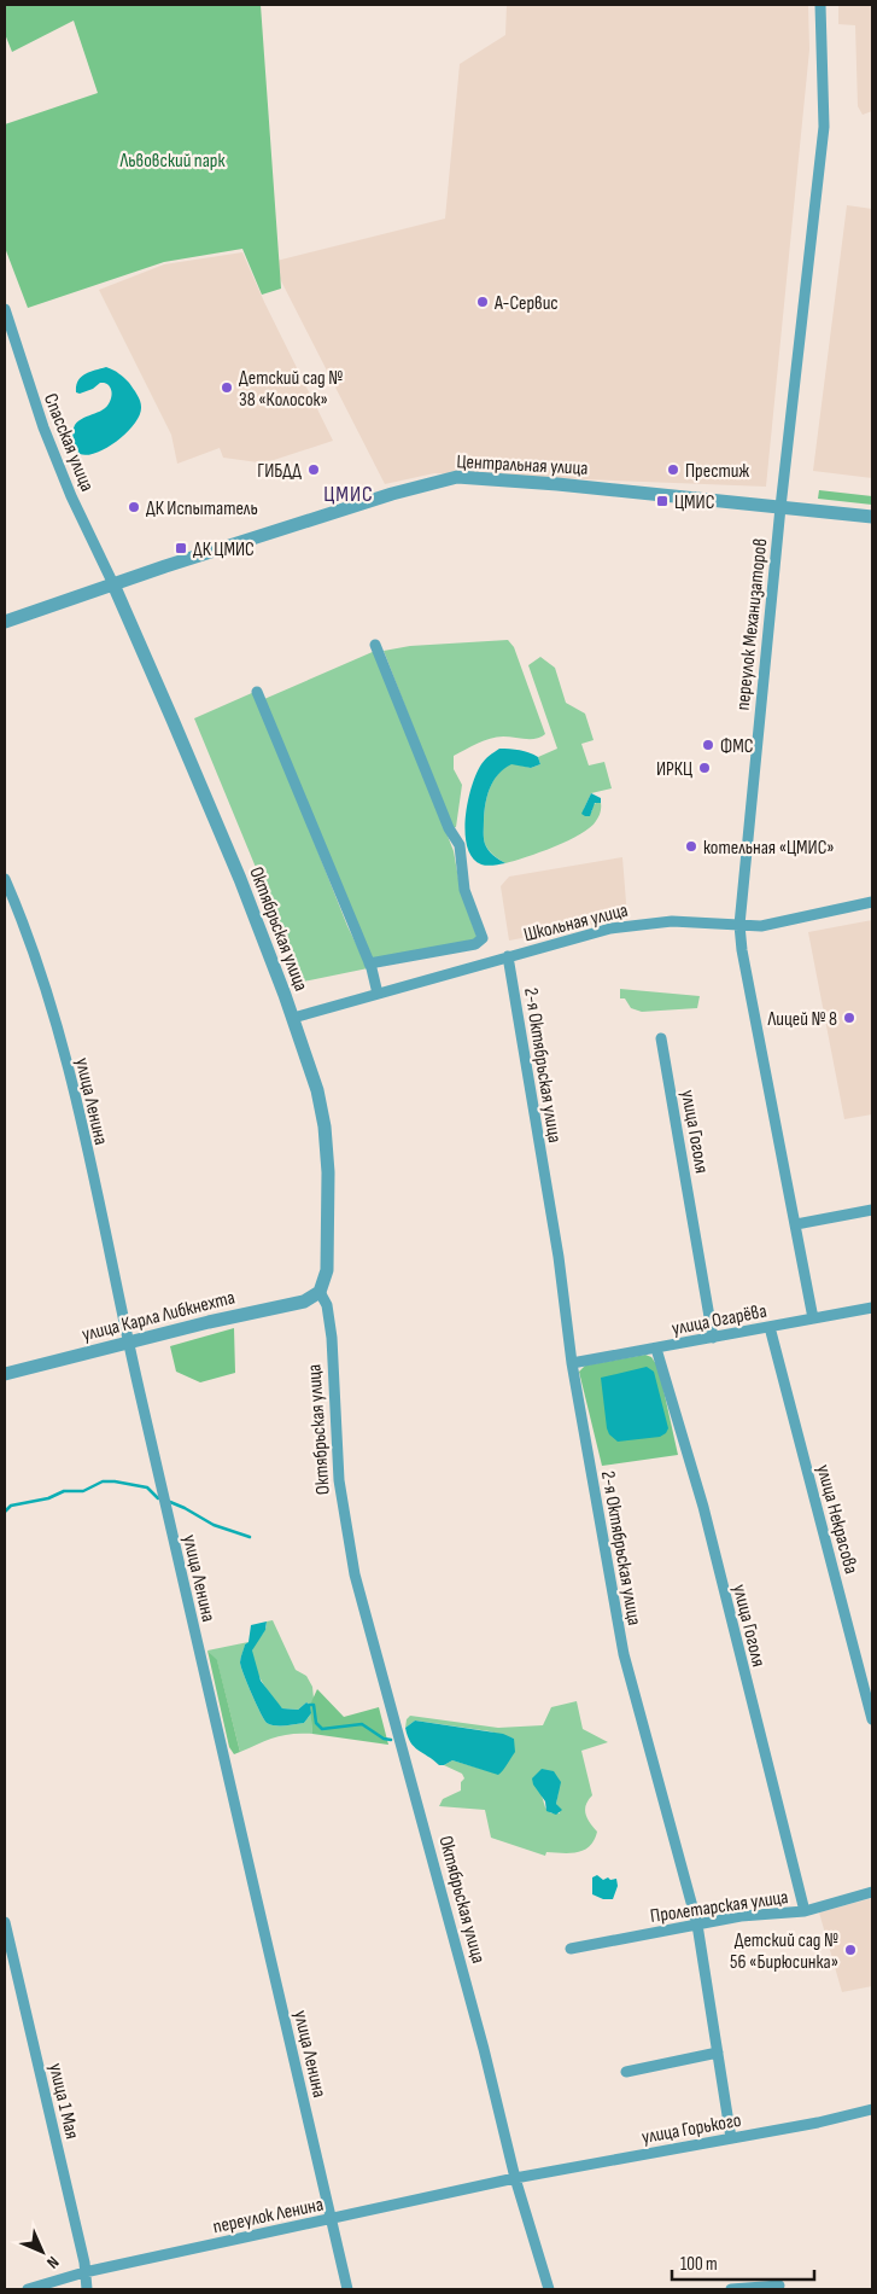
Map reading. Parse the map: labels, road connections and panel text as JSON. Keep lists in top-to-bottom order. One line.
{"streets":{"street":["Спасская улица","Центральная улица","переулок Механизаторов","Школьная улица","Октябрьская улица","2-я Октябрьская улица","улица Ленина","улица Гоголя","улица Карла Либкнехта","улица Огарёва","улица Некрасова","Пролетарская улица","улица 1 Мая","улица Горького","переулок Ленина"]},"crossings":[["Спасская улица","Центральная улица"],["Спасская улица","Октябрьская улица"],["Центральная улица","переулок Механизаторов"],["Центральная улица","Октябрьская улица"],["переулок Механизаторов","Школьная улица"],["Школьная улица","Октябрьская улица"],["Школьная улица","2-я Октябрьская улица"],["Октябрьская улица","улица Карла Либкнехта"],["Октябрьская улица","улица Горького"],["Октябрьская улица","переулок Ленина"],["2-я Октябрьская улица","улица Огарёва"],["2-я Октябрьская улица","Пролетарская улица"],["2-я Октябрьская улица","улица Горького"],["улица Ленина","улица Карла Либкнехта"],["улица Ленина","переулок Ленина"],["улица Гоголя","улица Огарёва"],["улица Гоголя","Пролетарская улица"],["улица Огарёва","улица Некрасова"],["улица 1 Мая","переулок Ленина"],["улица Горького","переулок Ленина"]],"districts":["ЦМИС"],"parks":["Львовский парк"],"places":{"other":["A-Сервис","Детский сад № 38 «Колосок»","ГИБДД","Престиж","ДК Испытатель","ФМС","ИРКЦ","котельная «ЦМИС»","Лицей № 8","Детский сад № 56 «Бирюсинка»"],"transit":["ЦМИС","ДК ЦМИС"]},"scale_bar":"100 m","north":"bottom right"}
